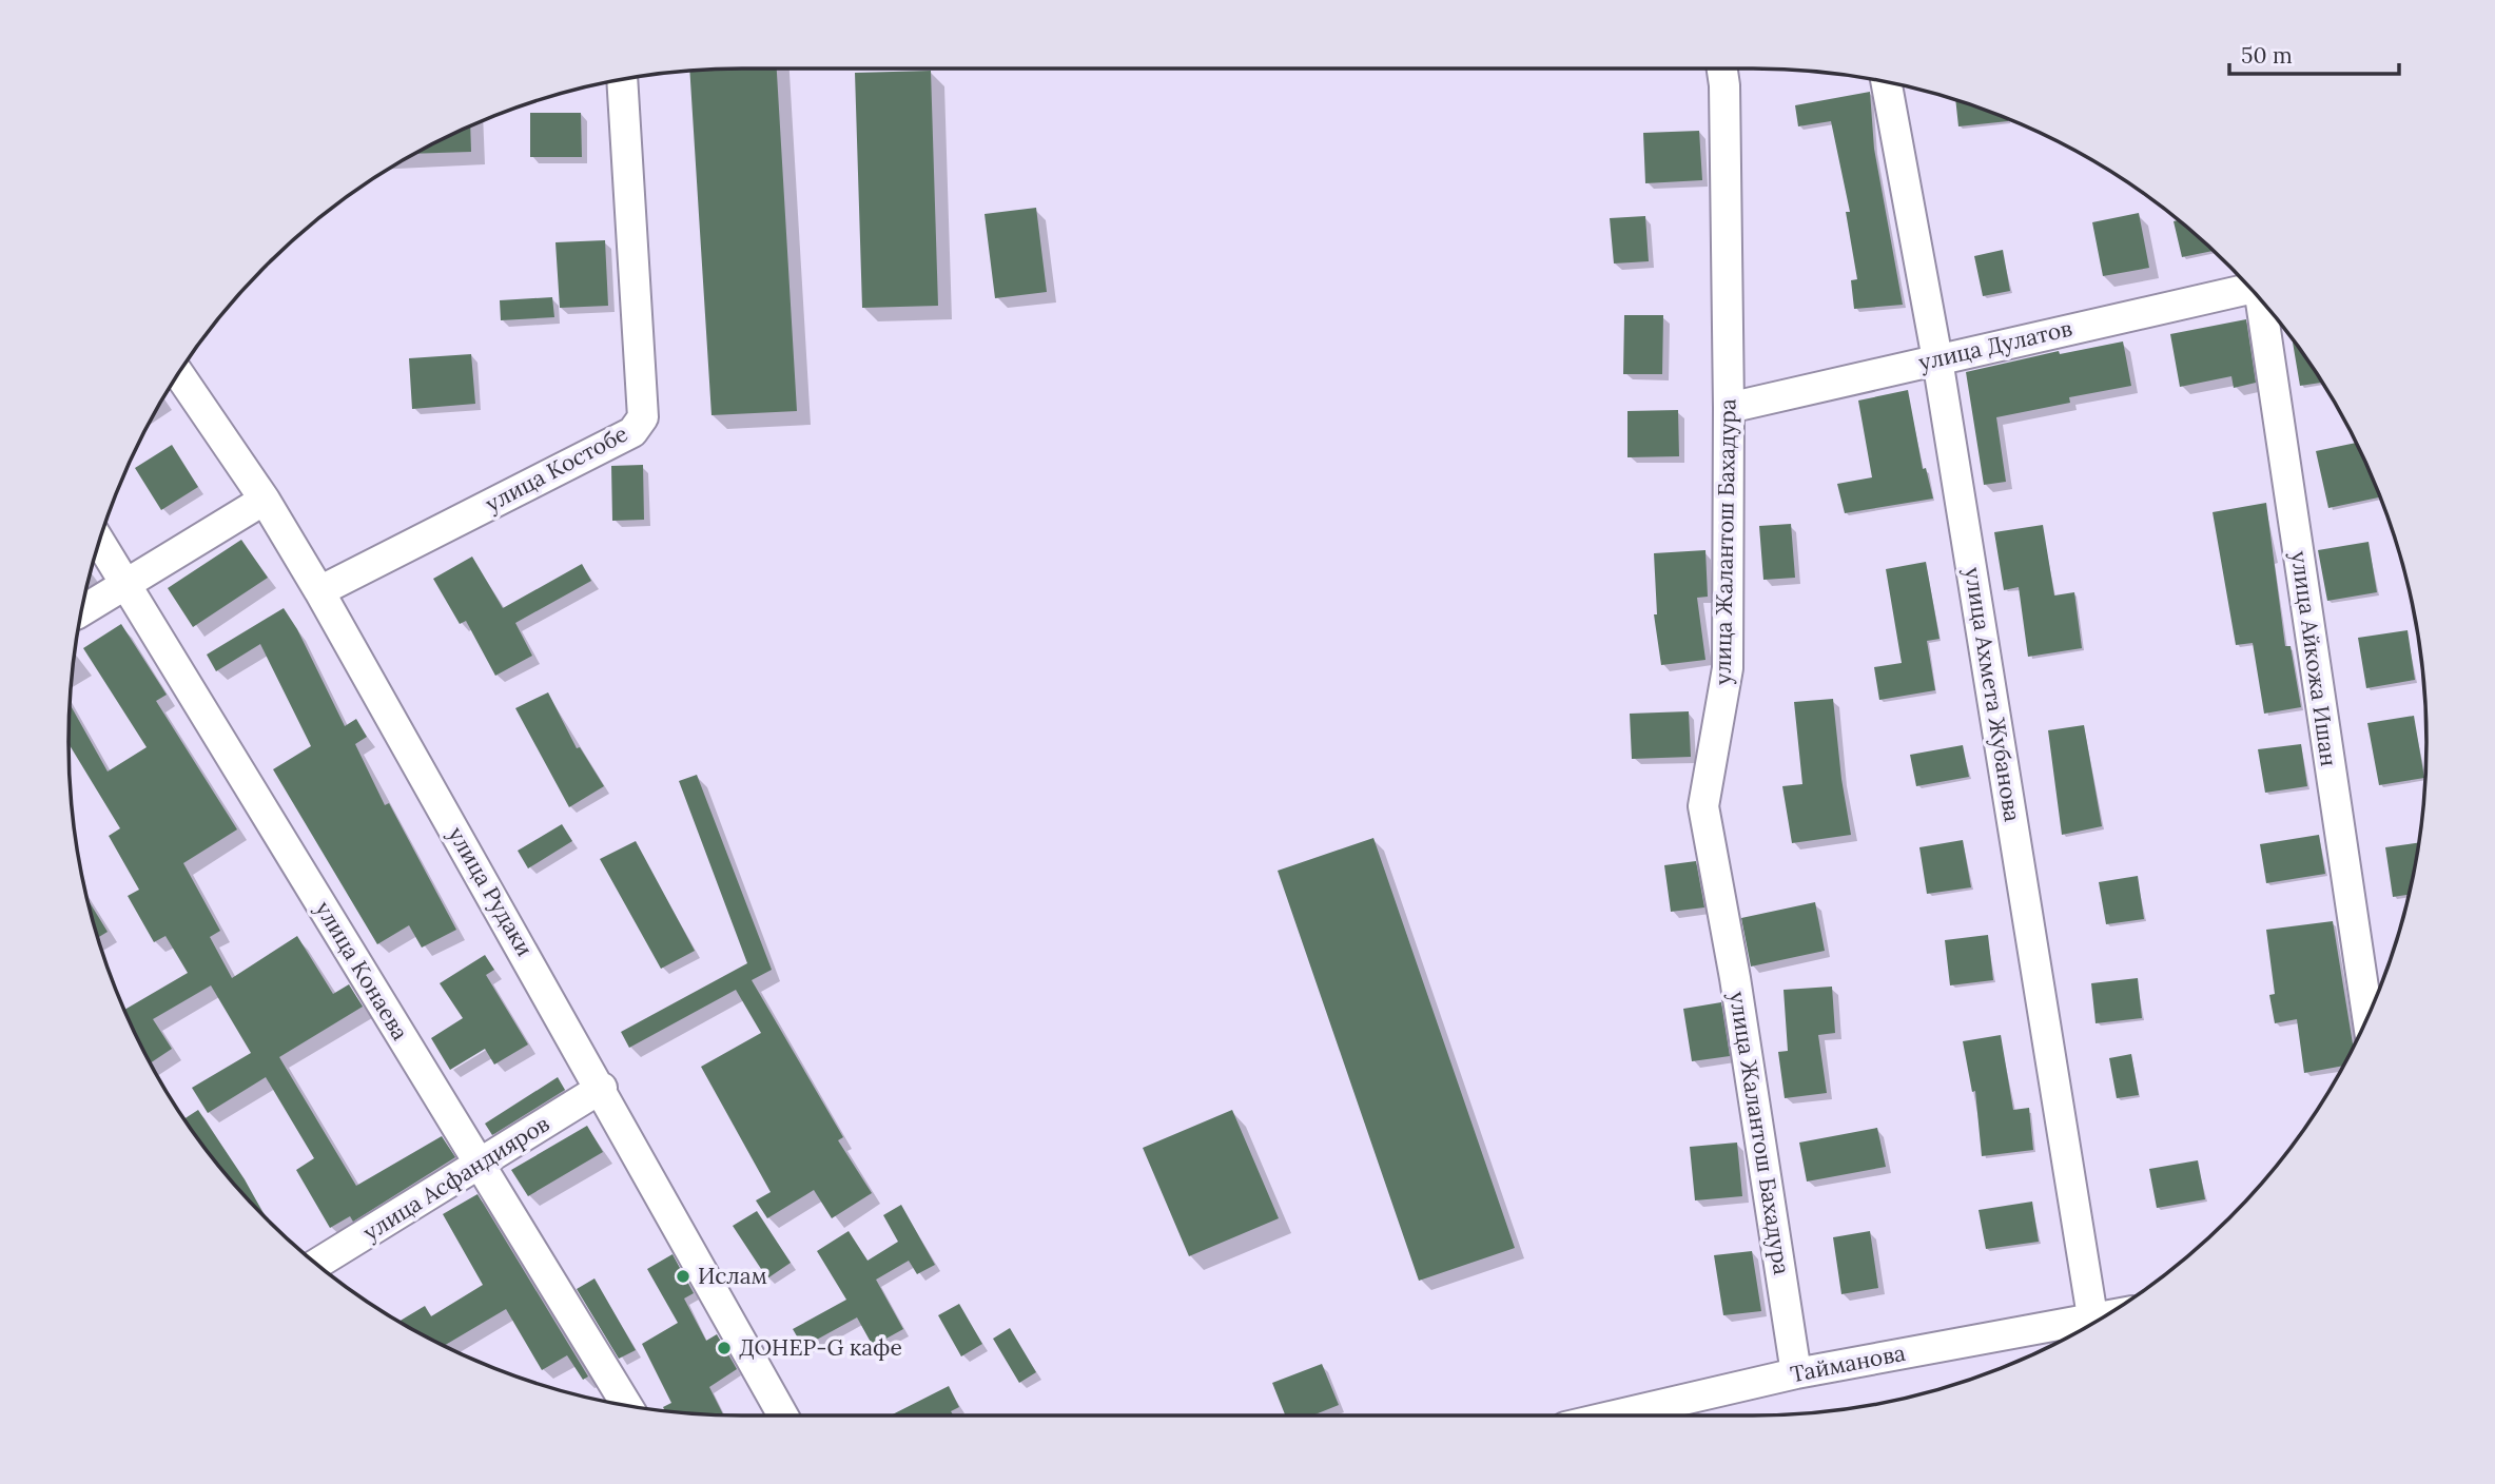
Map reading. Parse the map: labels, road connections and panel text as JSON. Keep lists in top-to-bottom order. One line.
{"streets":{"street":["улица Дулатов","улица Костобе","улица Жалантош Бахадура","улица Айкожа Ишан","улица Ахмета Жубанова","улица Рудаки","улица Конаева","улица Асфандияров","Тайманова"]},"crossings":[["улица Дулатов","улица Жалантош Бахадура"],["улица Дулатов","улица Ахмета Жубанова"],["улица Костобе","улица Рудаки"],["улица Жалантош Бахадура","Тайманова"],["улица Ахмета Жубанова","Тайманова"],["улица Рудаки","улица Асфандияров"],["улица Конаева","улица Асфандияров"]],"places":["Ислам","ДОНЕР-G кафе"],"scale_bar":"50 m"}
